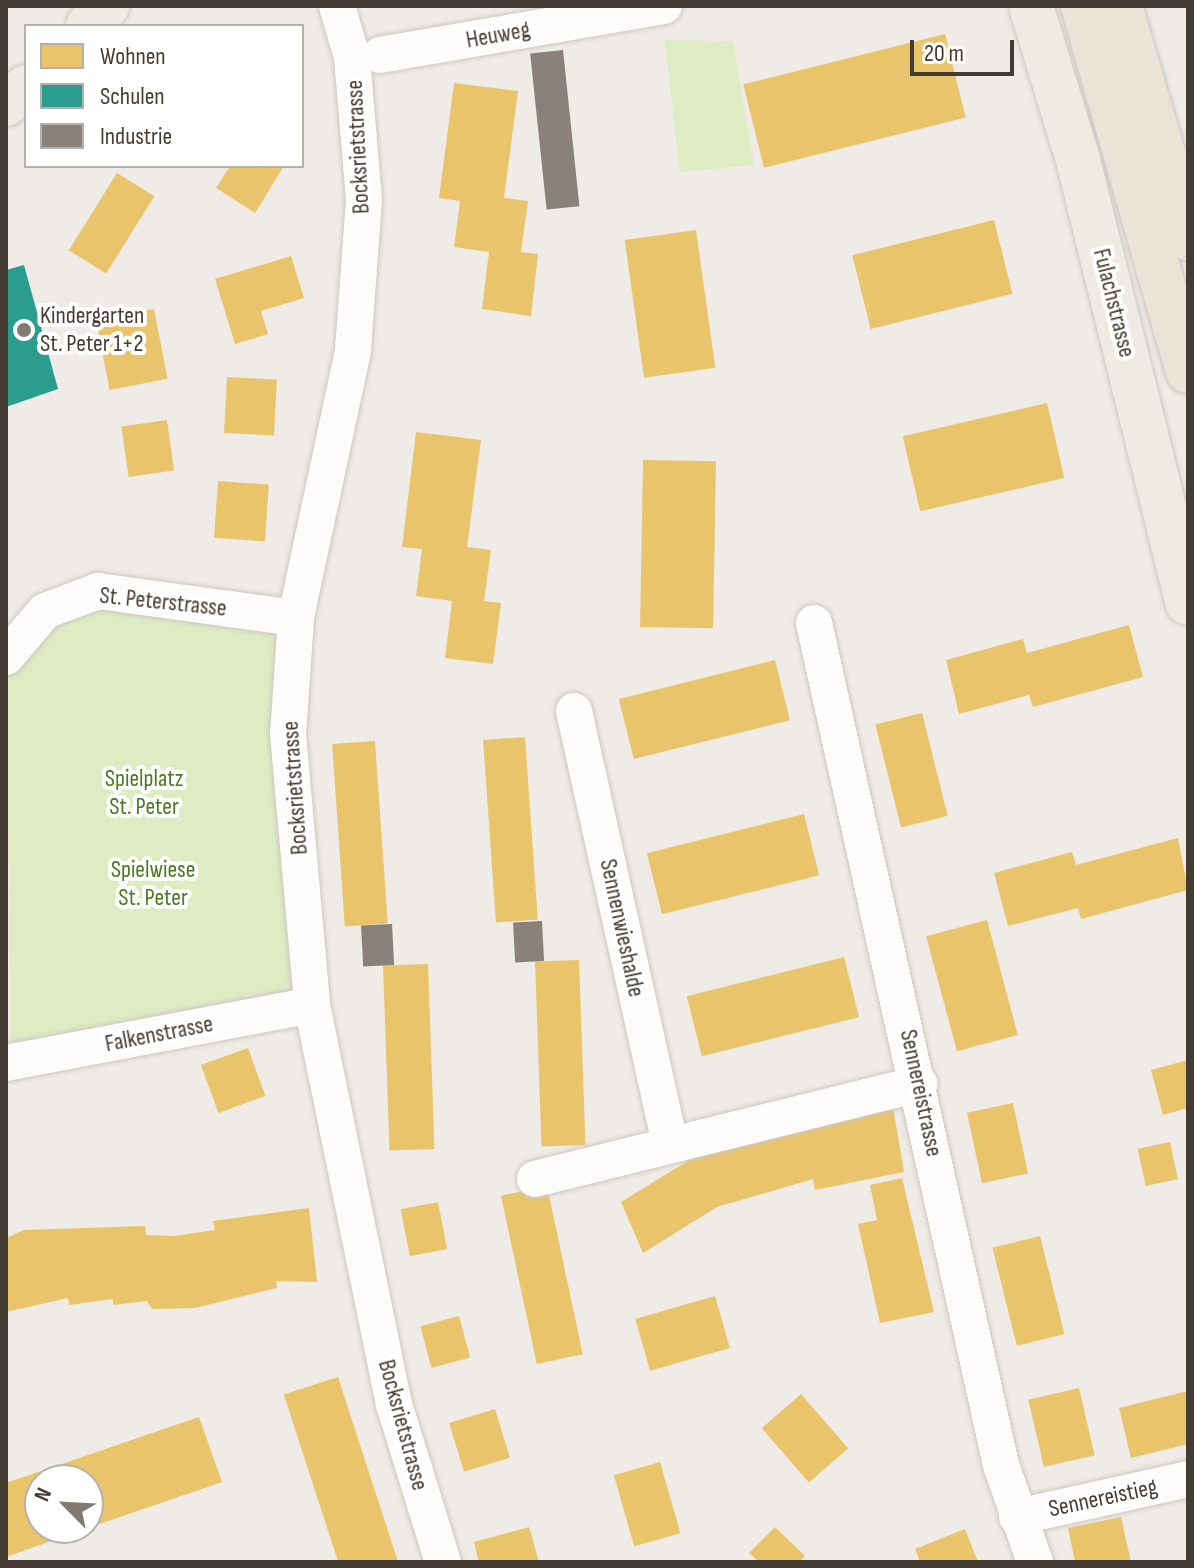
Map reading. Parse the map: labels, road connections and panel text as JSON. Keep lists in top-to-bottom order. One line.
{"streets":{"main road":["Fulachstrasse"],"street":["Heuweg","Bocksrietstrasse","St. Peterstrasse","Sennenwieshalde","Falkenstrasse","Sennereistrasse","Sennereistieg"]},"crossings":[["Bocksrietstrasse","St. Peterstrasse"],["Bocksrietstrasse","Falkenstrasse"],["Sennereistrasse","Sennereistieg"]],"parks":["Spielplatz St. Peter","Spielwiese St. Peter"],"places":["Kindergarten St. Peter 1+2"],"legend":["Wohnen","Schulen","Industrie"],"scale_bar":"20 m","north":"top left"}
